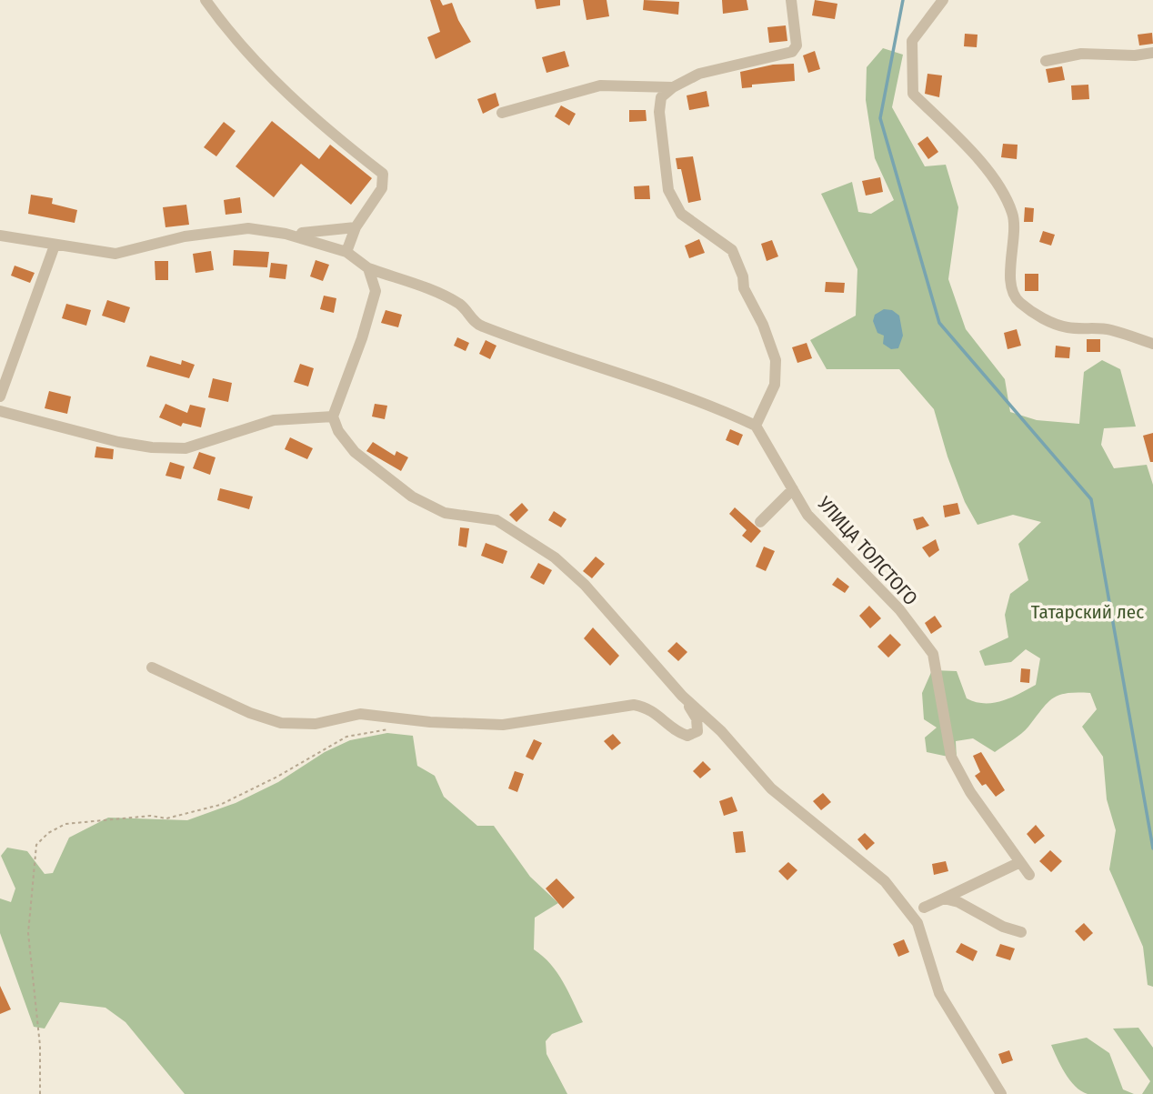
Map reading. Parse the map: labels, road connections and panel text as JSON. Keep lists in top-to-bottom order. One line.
{"streets":{"street":["УЛИЦА ТОЛСТОГО"]},"parks":["Татарский лес"]}
